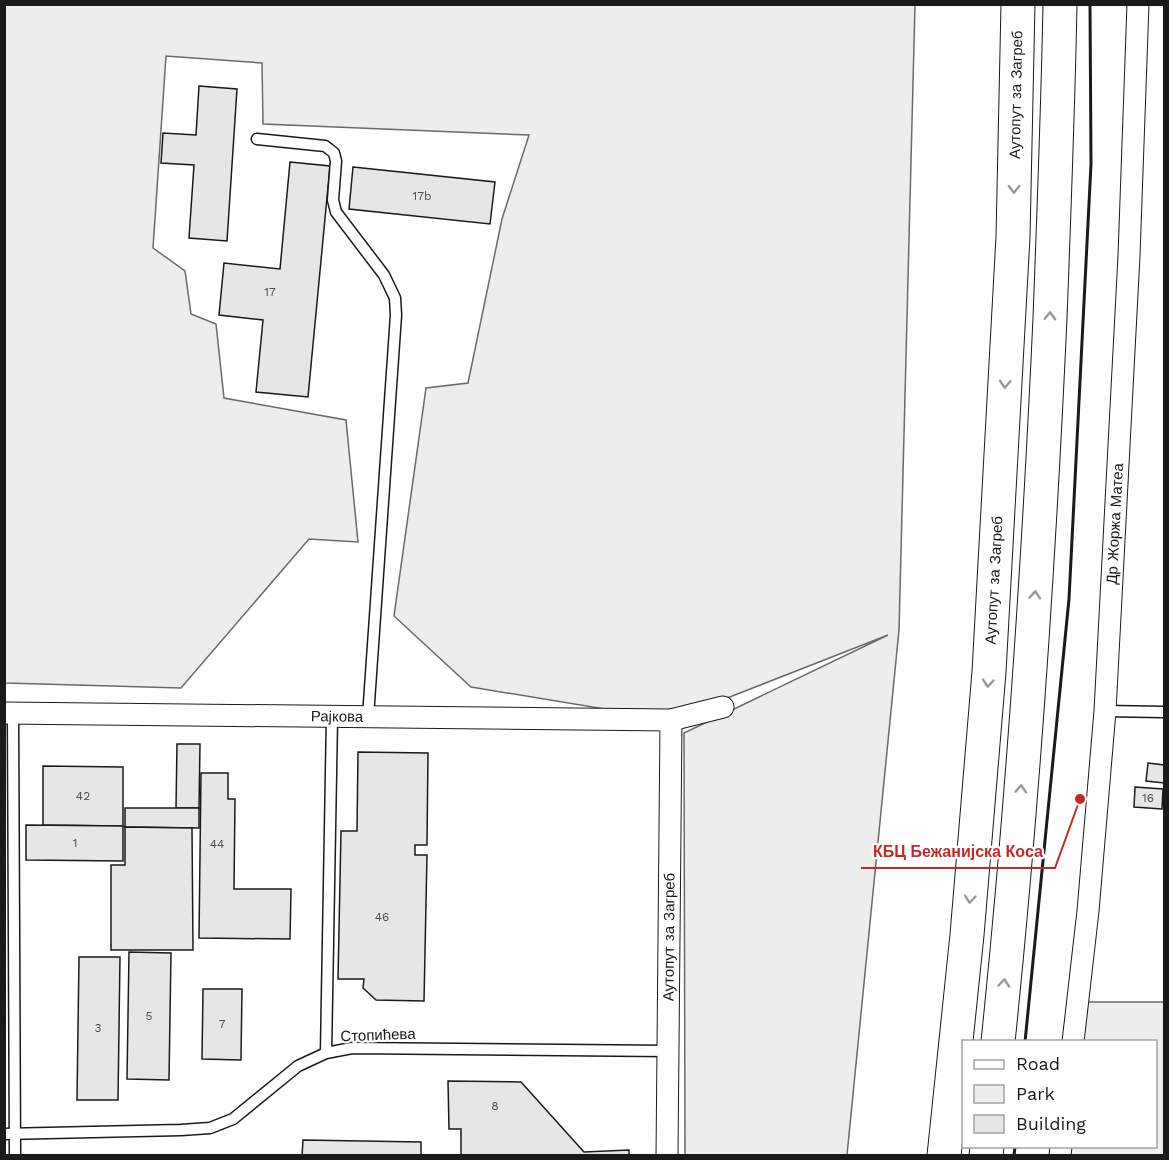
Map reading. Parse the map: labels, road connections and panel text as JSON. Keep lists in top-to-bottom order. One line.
{"streets":{"highway":["Аутопут за Загреб"],"street":["Др Жоржа Матеа","Рајкова"],"lane":["Стопићева"]},"crossings":[["Аутопут за Загреб","Рајкова"],["Аутопут за Загреб","Стопићева"]],"places":["КБЦ Бежанијска Коса"],"house_numbers":["17b","17","42","16","1","44","46","5","7","3","8"],"legend":["Road","Park","Building"]}
